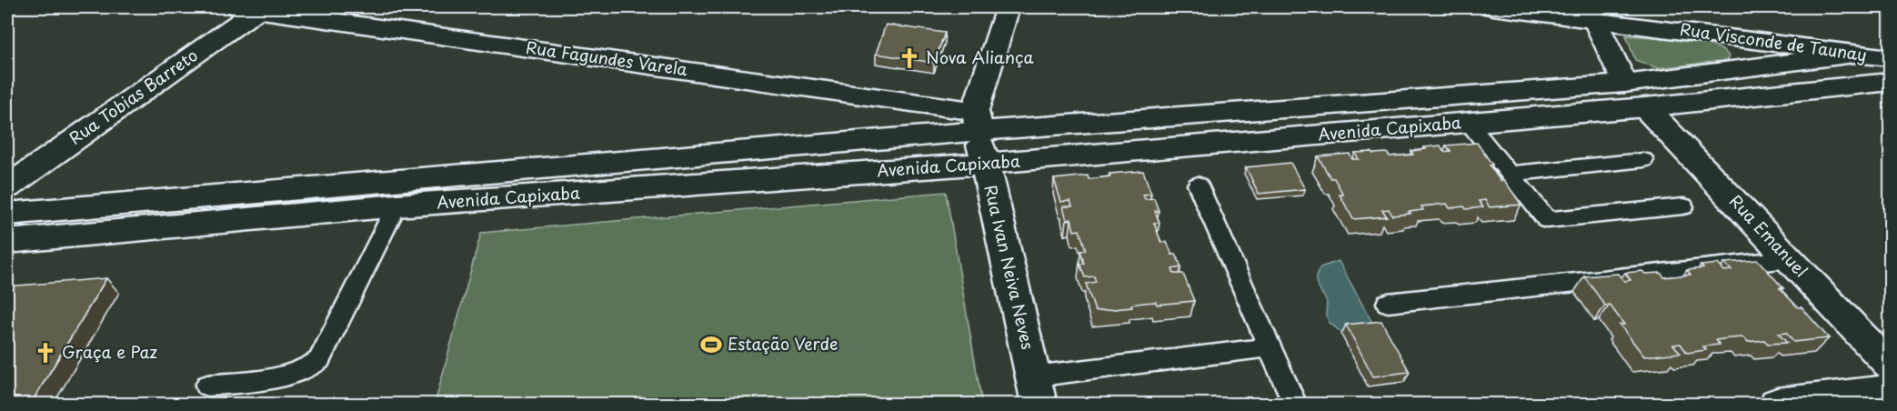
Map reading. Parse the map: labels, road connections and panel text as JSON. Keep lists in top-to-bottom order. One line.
{"streets":{"street":["Rua Visconde de Taunay","Rua Fagundes Varela","Rua Tobias Barreto","Avenida Capixaba","Rua Emanuel","Rua Ivan Neiva Neves"]},"crossings":[["Rua Visconde de Taunay","Avenida Capixaba"],["Rua Visconde de Taunay","Rua Emanuel"],["Rua Fagundes Varela","Rua Tobias Barreto"],["Rua Fagundes Varela","Avenida Capixaba"],["Rua Fagundes Varela","Rua Ivan Neiva Neves"],["Avenida Capixaba","Rua Emanuel"],["Avenida Capixaba","Rua Ivan Neiva Neves"]],"places":{"church":["Nova Aliança","Graça e Paz"],"sports":["Estação Verde"]}}
